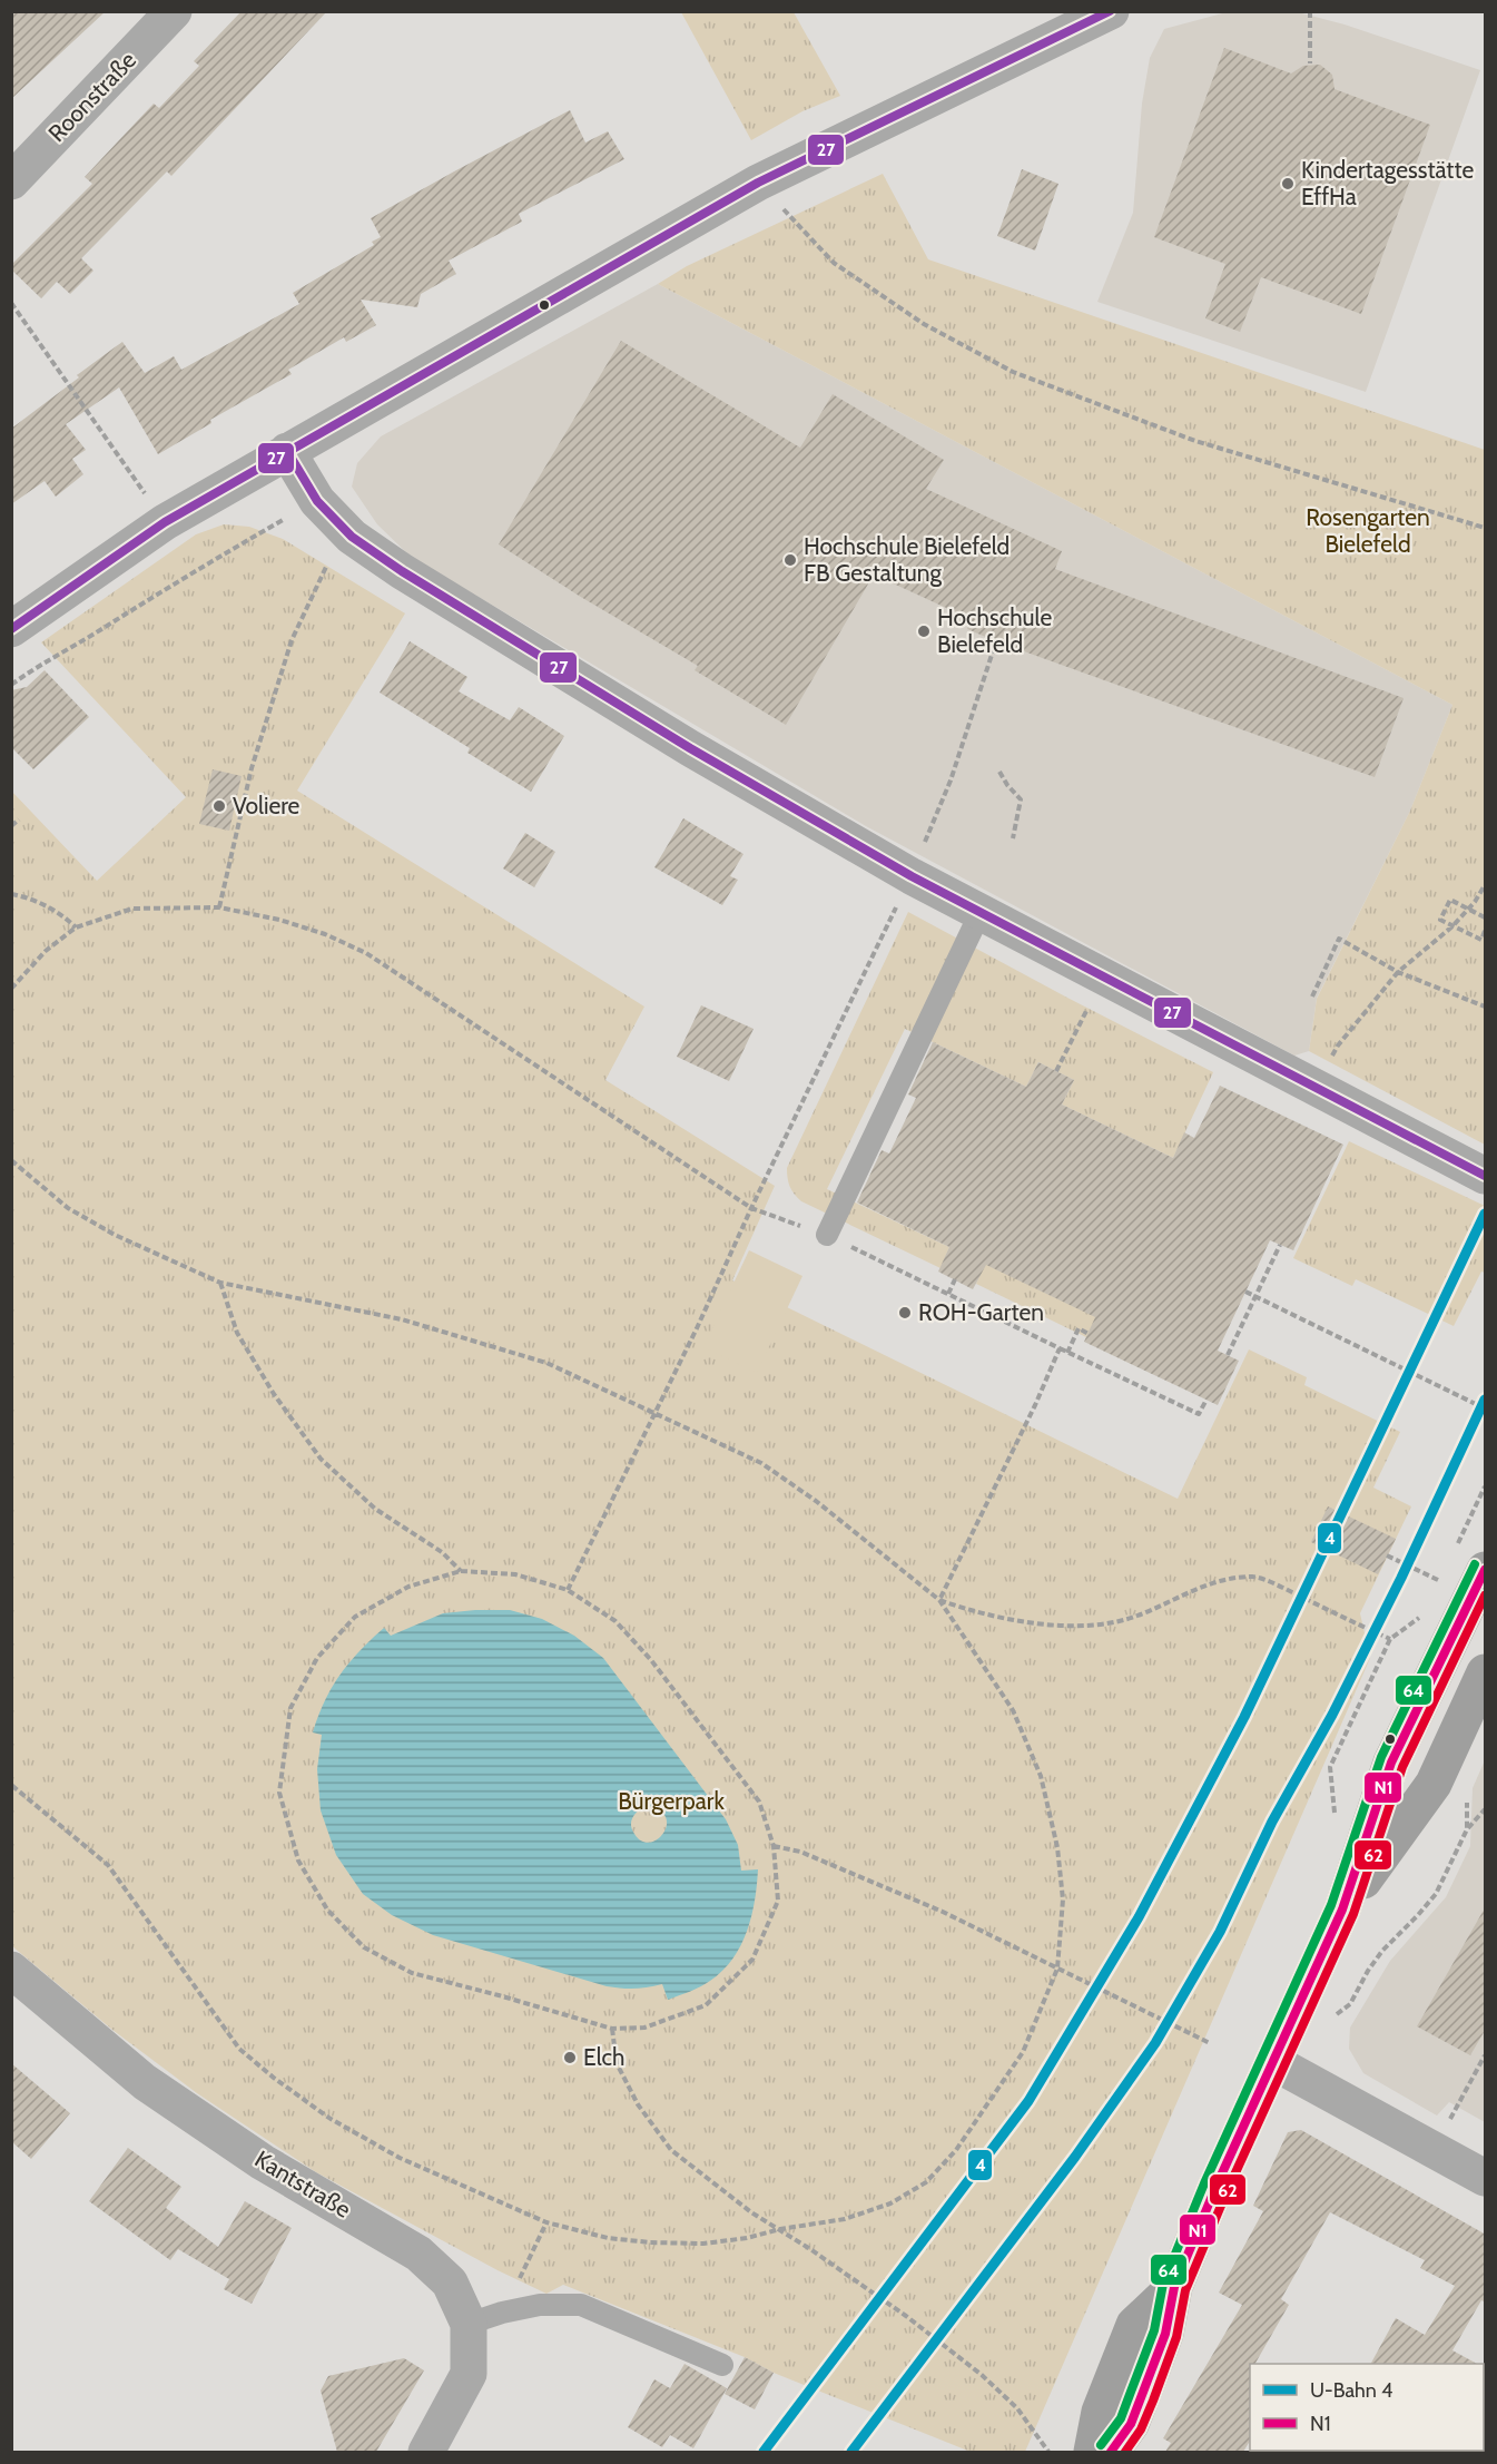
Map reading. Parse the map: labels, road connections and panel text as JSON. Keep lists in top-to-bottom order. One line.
{"streets":{"street":["Roonstraße","Kantstraße"]},"parks":["Rosengarten Bielefeld","Bürgerpark"],"places":["Kindertagesstätte EffHa","Hochschule Bielefeld FB Gestaltung","Hochschule Bielefeld","Voliere","ROH-Garten","Elch"],"lines":["transit line 27","metro line 4","transit line 64","transit line N1","transit line 62"],"legend":["U-Bahn 4","N1"]}
